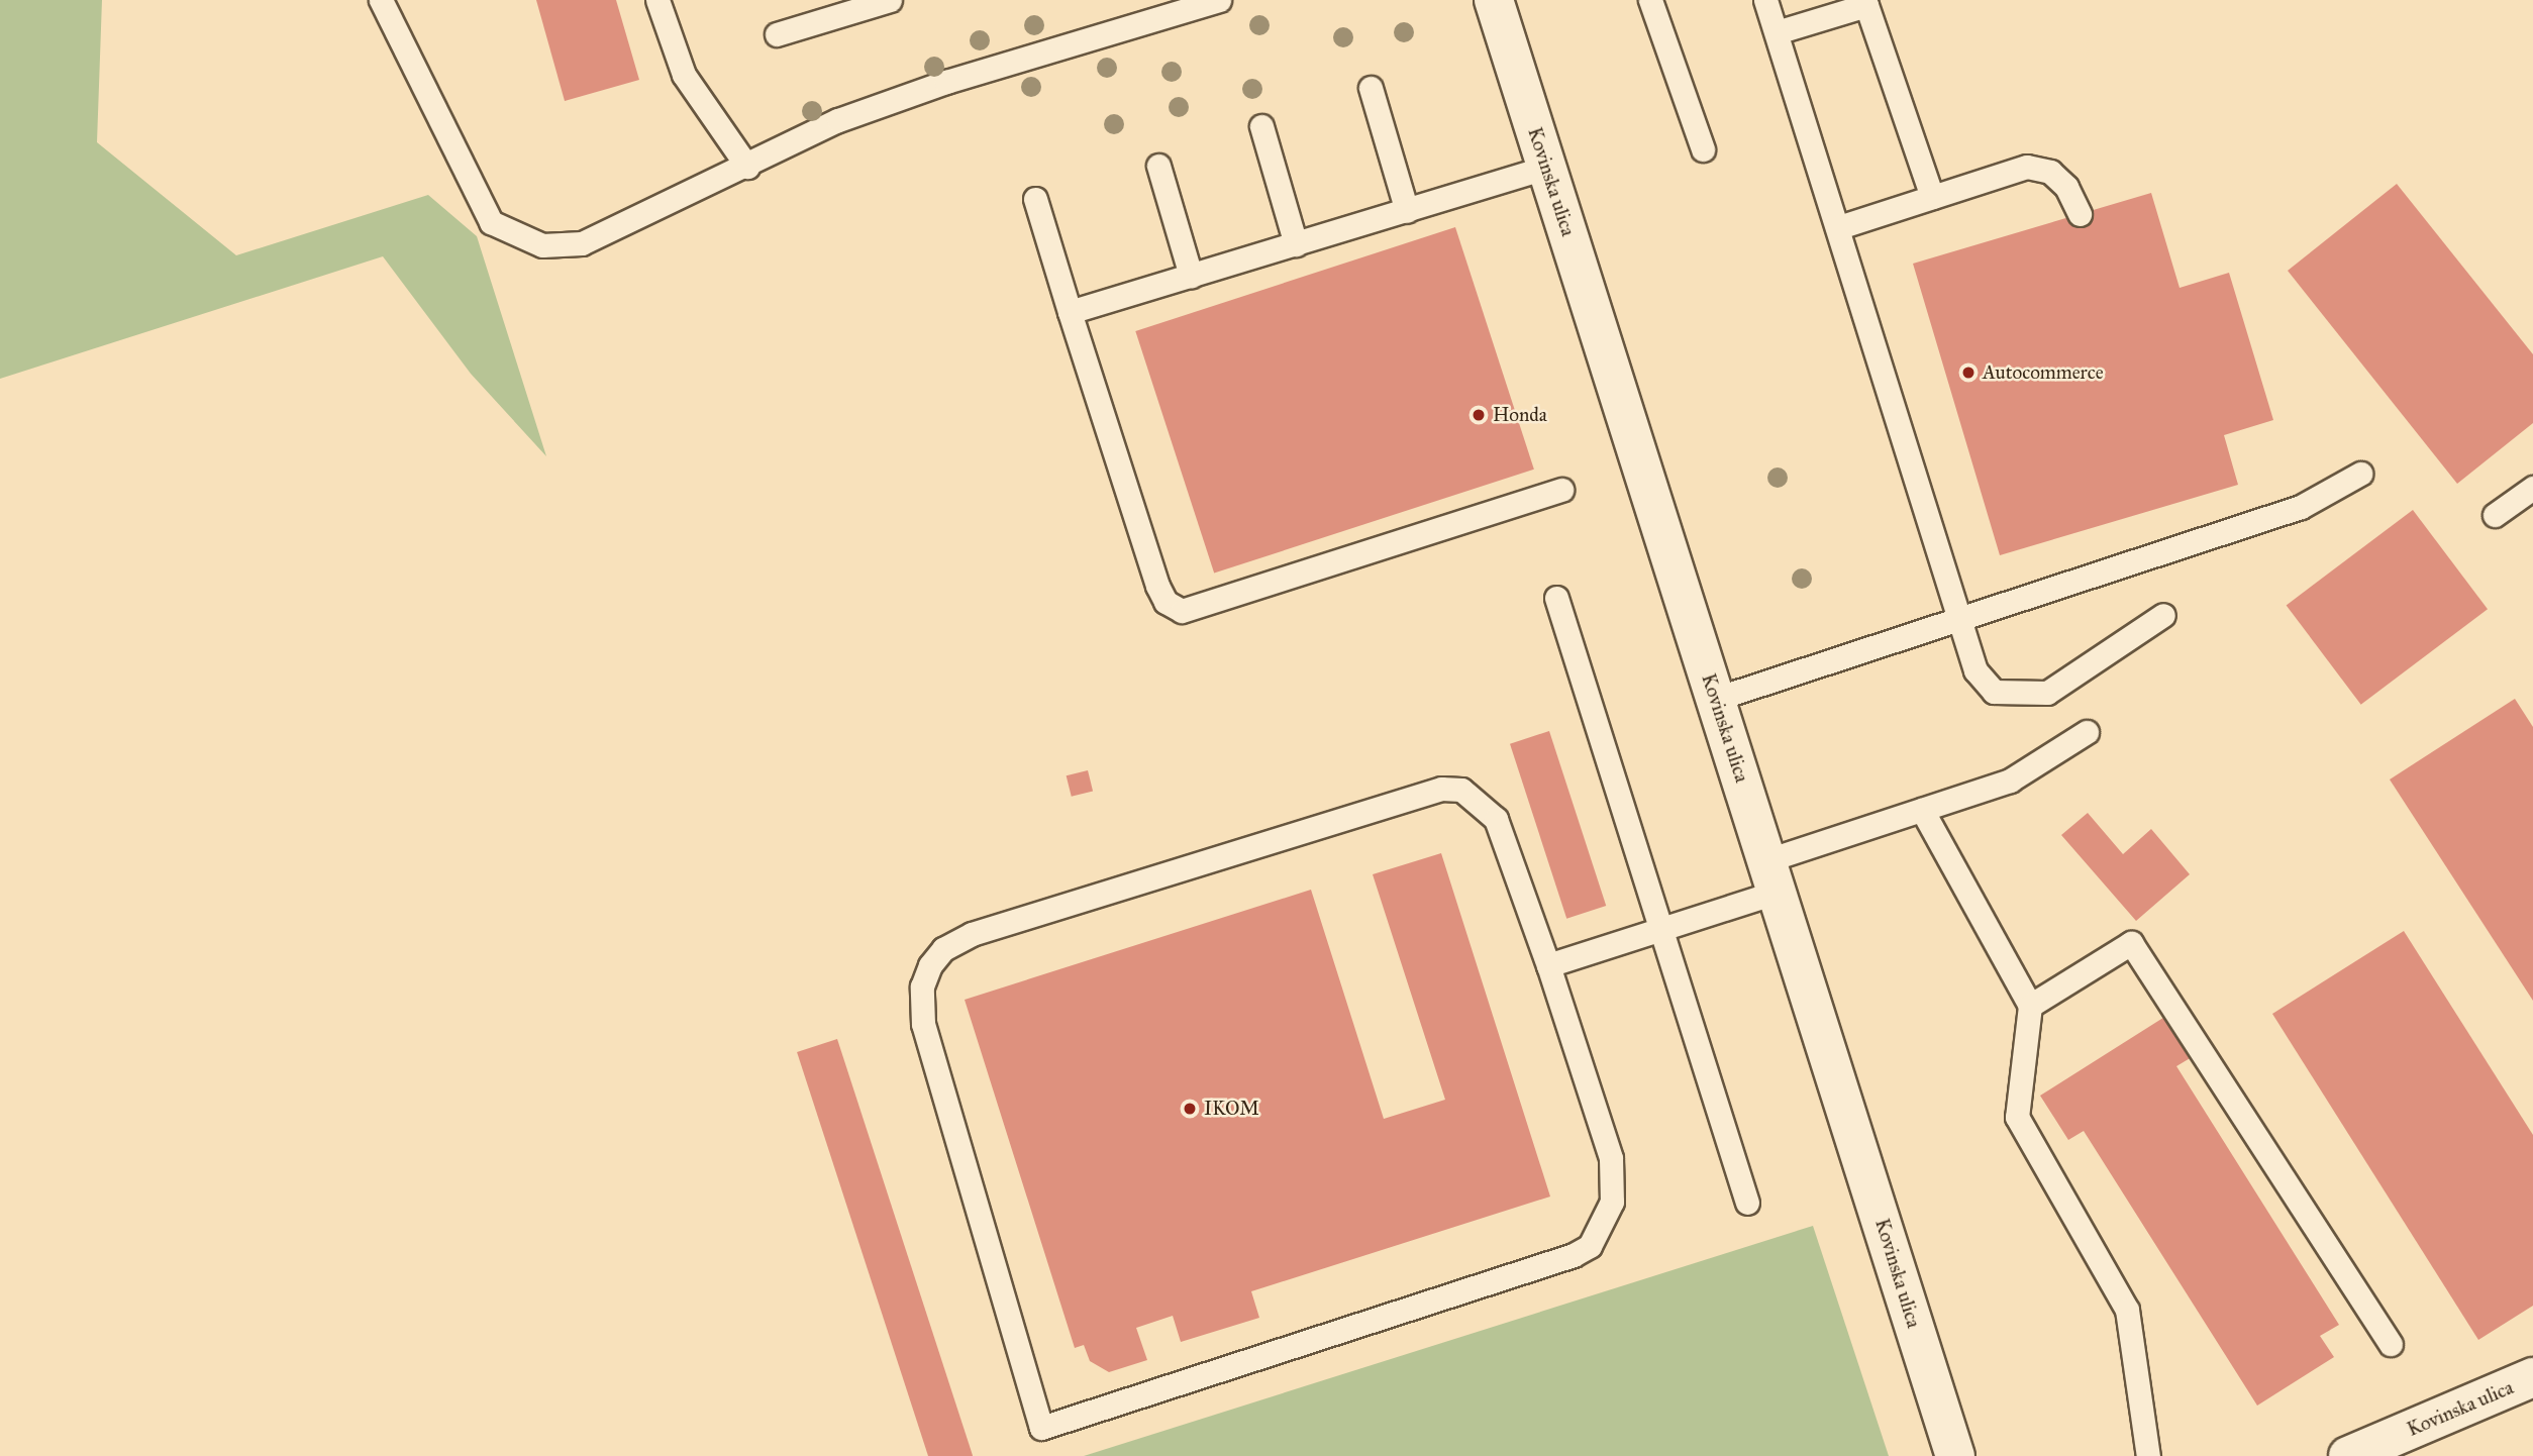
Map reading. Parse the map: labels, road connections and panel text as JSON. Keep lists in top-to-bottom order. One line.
{"streets":{"street":["Kovinska ulica"]},"places":["Autocommerce","Honda","IKOM"]}
